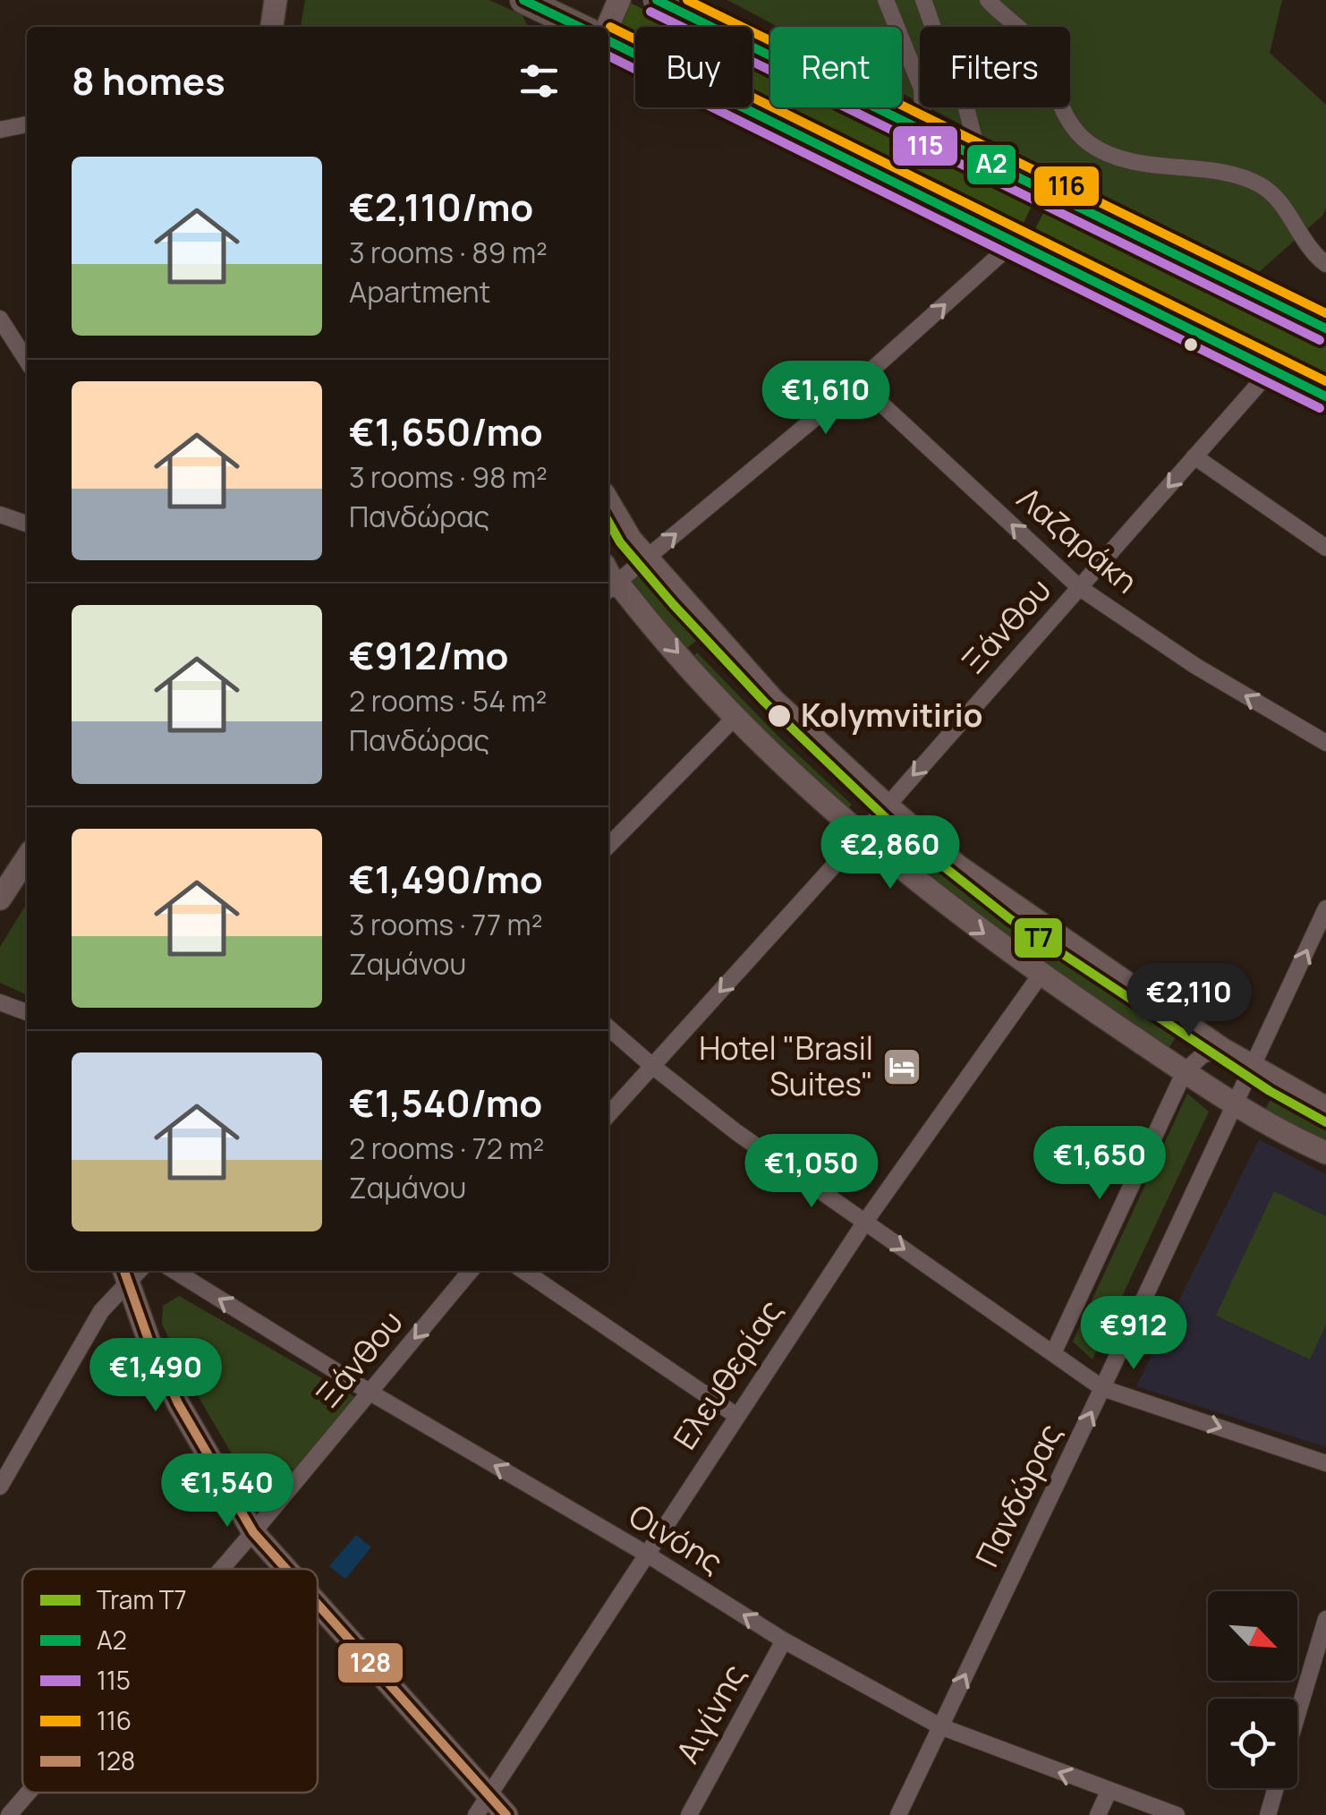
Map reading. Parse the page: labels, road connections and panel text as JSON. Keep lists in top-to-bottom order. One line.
{"streets":{"street":["Λαζαράκη","Ξάνθου","Ελευθερίας","Πανδώρας","Οινόης","Αιγίνης"]},"crossings":[["Λαζαράκη","Ξάνθου"],["Ξάνθου","Οινόης"],["Ελευθερίας","Οινόης"],["Πανδώρας","Οινόης"],["Οινόης","Αιγίνης"]],"one_way":["Λαζαράκη","Ξάνθου","Πανδώρας","Οινόης"],"places":{"other":["Kolymvitirio"],"hotel":["Hotel \"Brasil Suites\""]},"lines":["transit line Α2","transit line 116","transit line 115","tram line Τ7","transit line 128"],"legend":["Tram Τ7","Α2","115","116","128"],"north":"bottom right","page":{"chip":["Buy","Rent","Filters"],"heading":"8 homes","list":[{"name":"€2,110/mo","note":"3 rooms · 89 m² · Apartment"},{"name":"€1,650/mo","note":"3 rooms · 98 m² · Πανδώρας"},{"name":"€912/mo","note":"2 rooms · 54 m² · Πανδώρας"},{"name":"€1,490/mo","note":"3 rooms · 77 m² · Ζαμάνου"},{"name":"€1,540/mo","note":"2 rooms · 72 m² · Ζαμάνου"}],"price":["€1,610","€2,860","€2,110","€1,650","€1,050","€912","€1,490","€1,540"]}}
